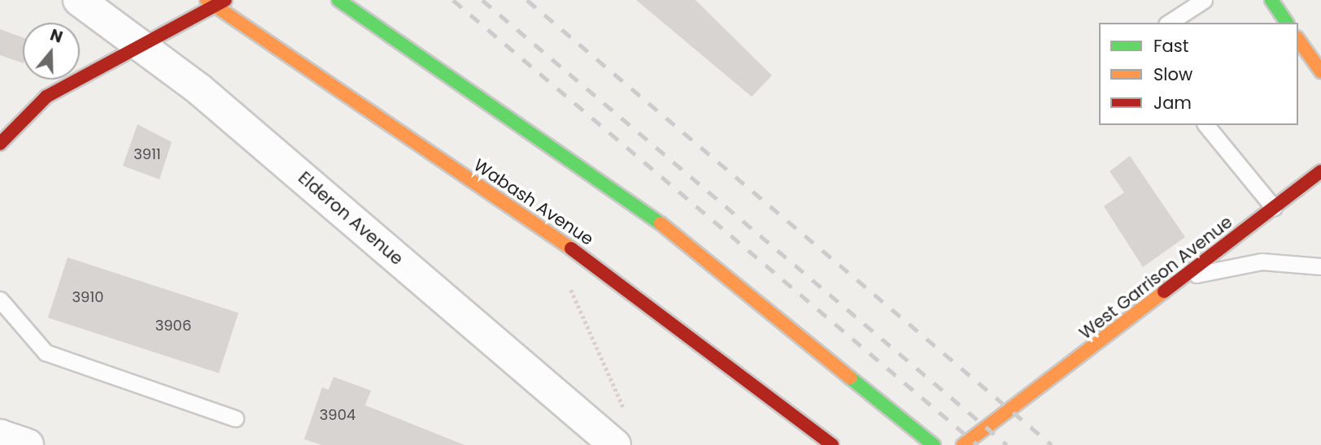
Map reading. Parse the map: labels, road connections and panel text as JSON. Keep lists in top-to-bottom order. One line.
{"streets":{"main road":["Wabash Avenue","West Garrison Avenue"],"street":["Elderon Avenue"]},"house_numbers":["3911","3910","3906","3904"],"legend":["Fast","Slow","Jam"],"north":"top"}
